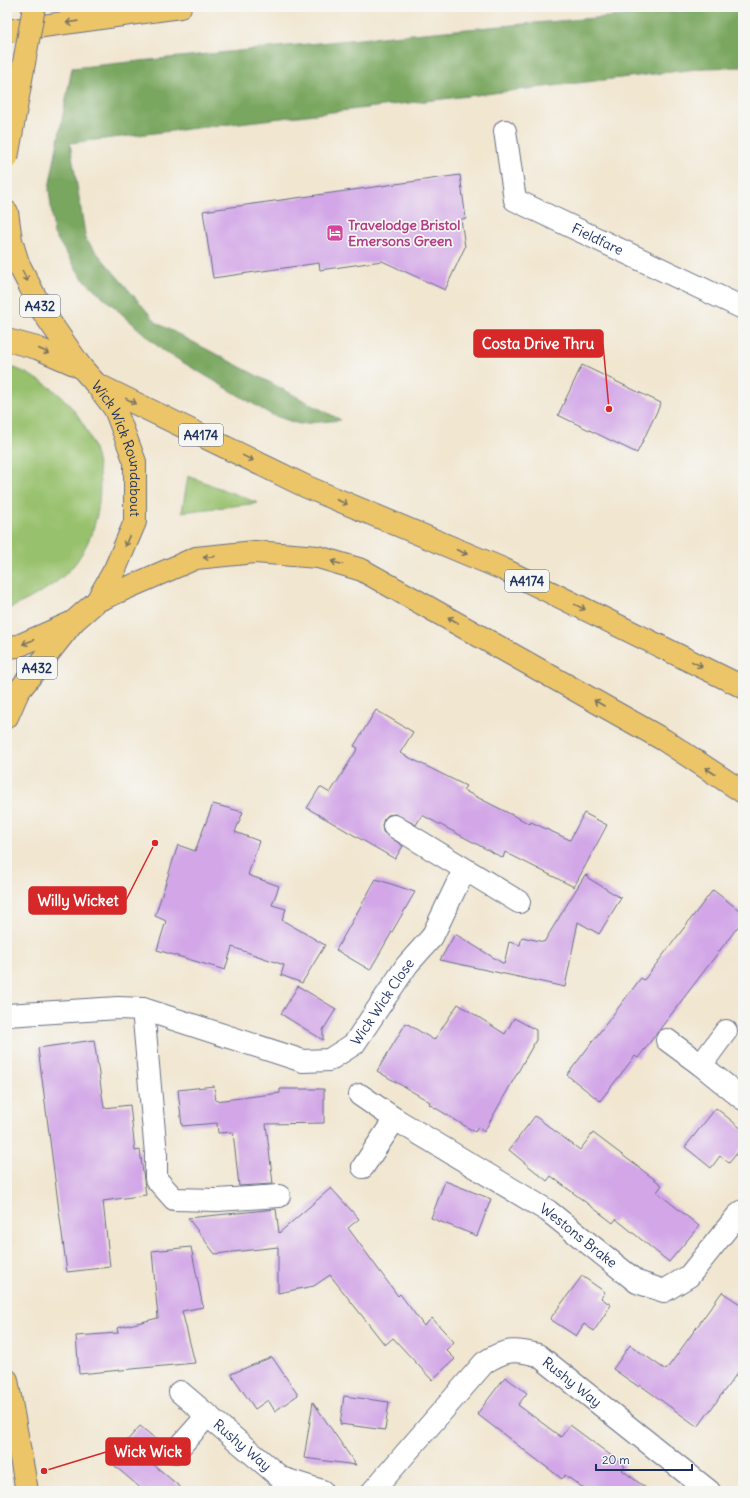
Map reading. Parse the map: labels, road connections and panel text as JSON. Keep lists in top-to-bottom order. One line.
{"streets":{"main road":["A432","A4174","Wick Wick Roundabout"],"street":["Fieldfare","Wick Wick Close","Westons Brake","Rushy Way"]},"crossings":[["A432","Wick Wick Roundabout"],["A4174","Wick Wick Roundabout"]],"places":{"hotel":["Travelodge Bristol Emersons Green"],"other":["Costa Drive Thru","Willy Wicket","Wick Wick"]},"scale_bar":"20 m"}
